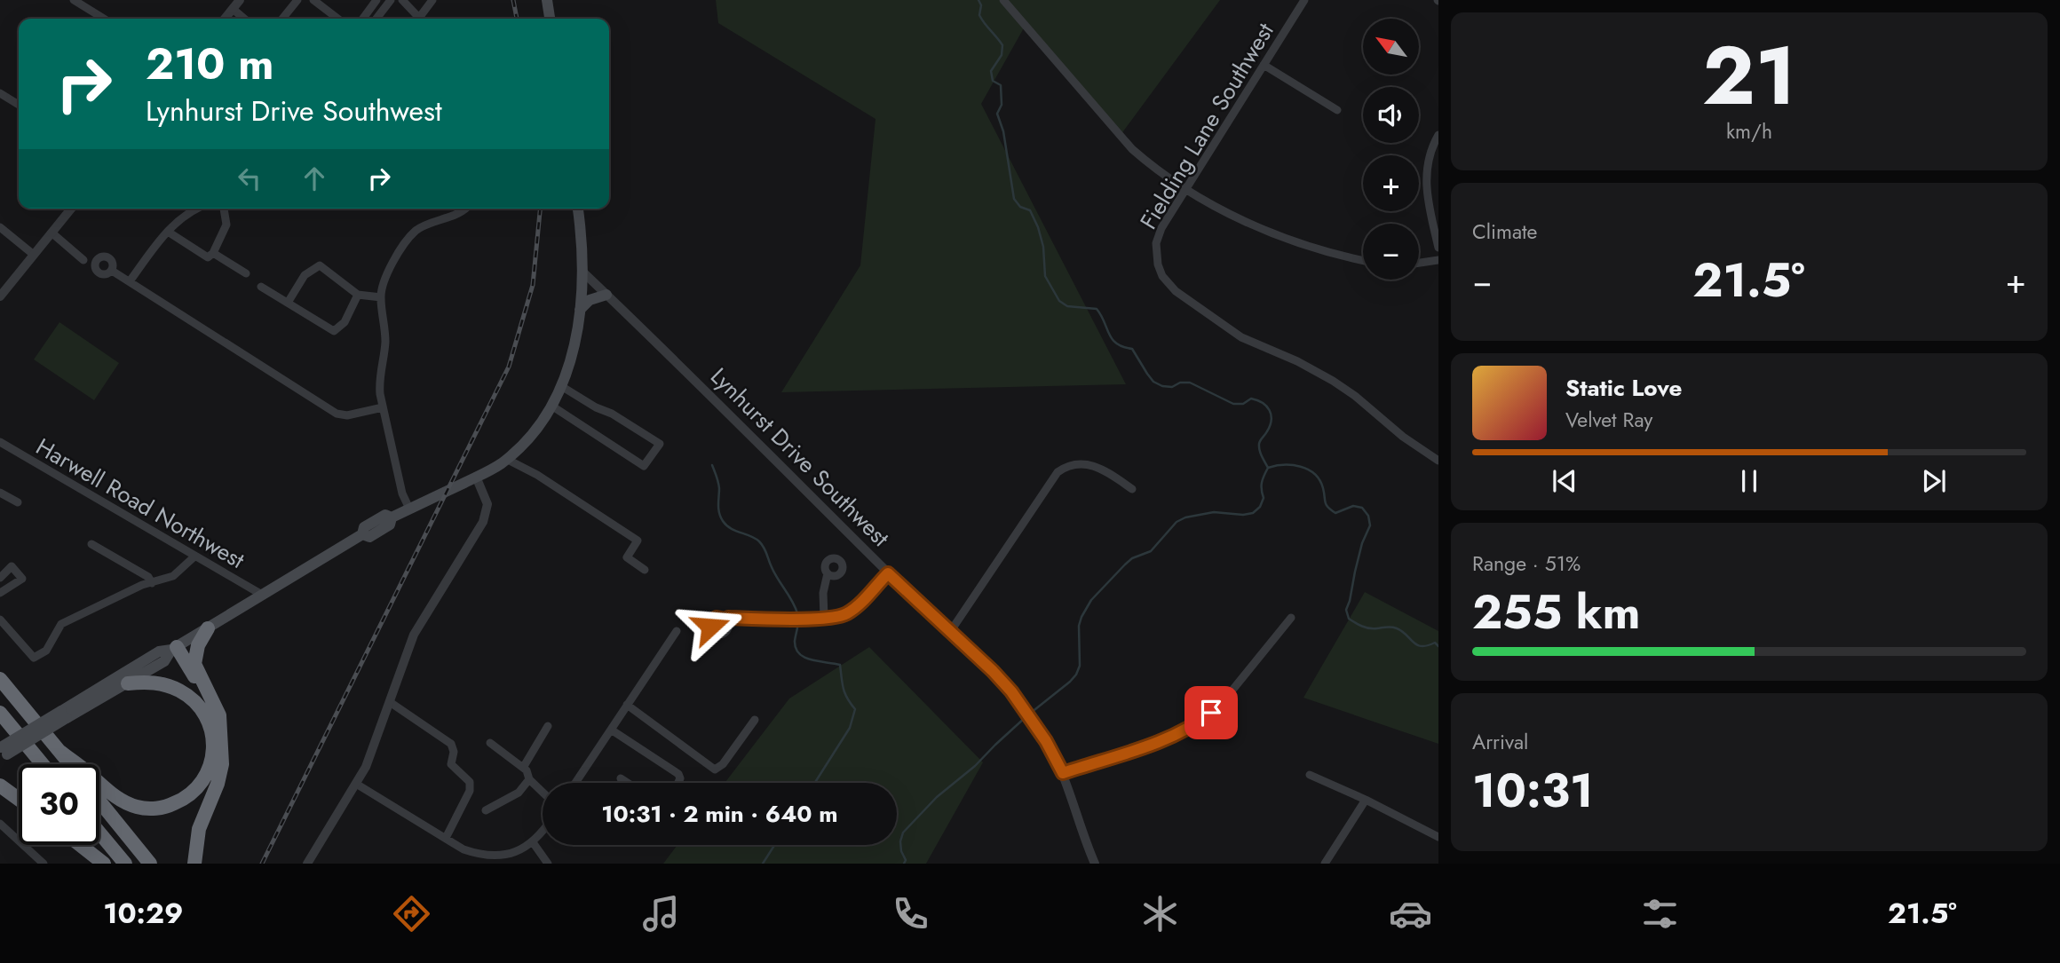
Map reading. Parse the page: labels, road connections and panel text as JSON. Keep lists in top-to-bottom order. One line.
{"streets":{"street":["Fielding Lane Southwest","Lynhurst Drive Southwest","Harwell Road Northwest"]},"north":"top left","page":{"tile":[["21","km/h"],"Climate",["Range · 51%","255 km"],["Arrival","10:31"]],"map_buttons":["+","−"],"turn":["210 m","Lynhurst Drive Southwest"],"heat":["−","21.5°","+"],"song":["Static Love","Velvet Ray"],"limit":"30","trip":"10:31 · 2 min · 640 m","tabs":["10:29","21.5°"]}}
